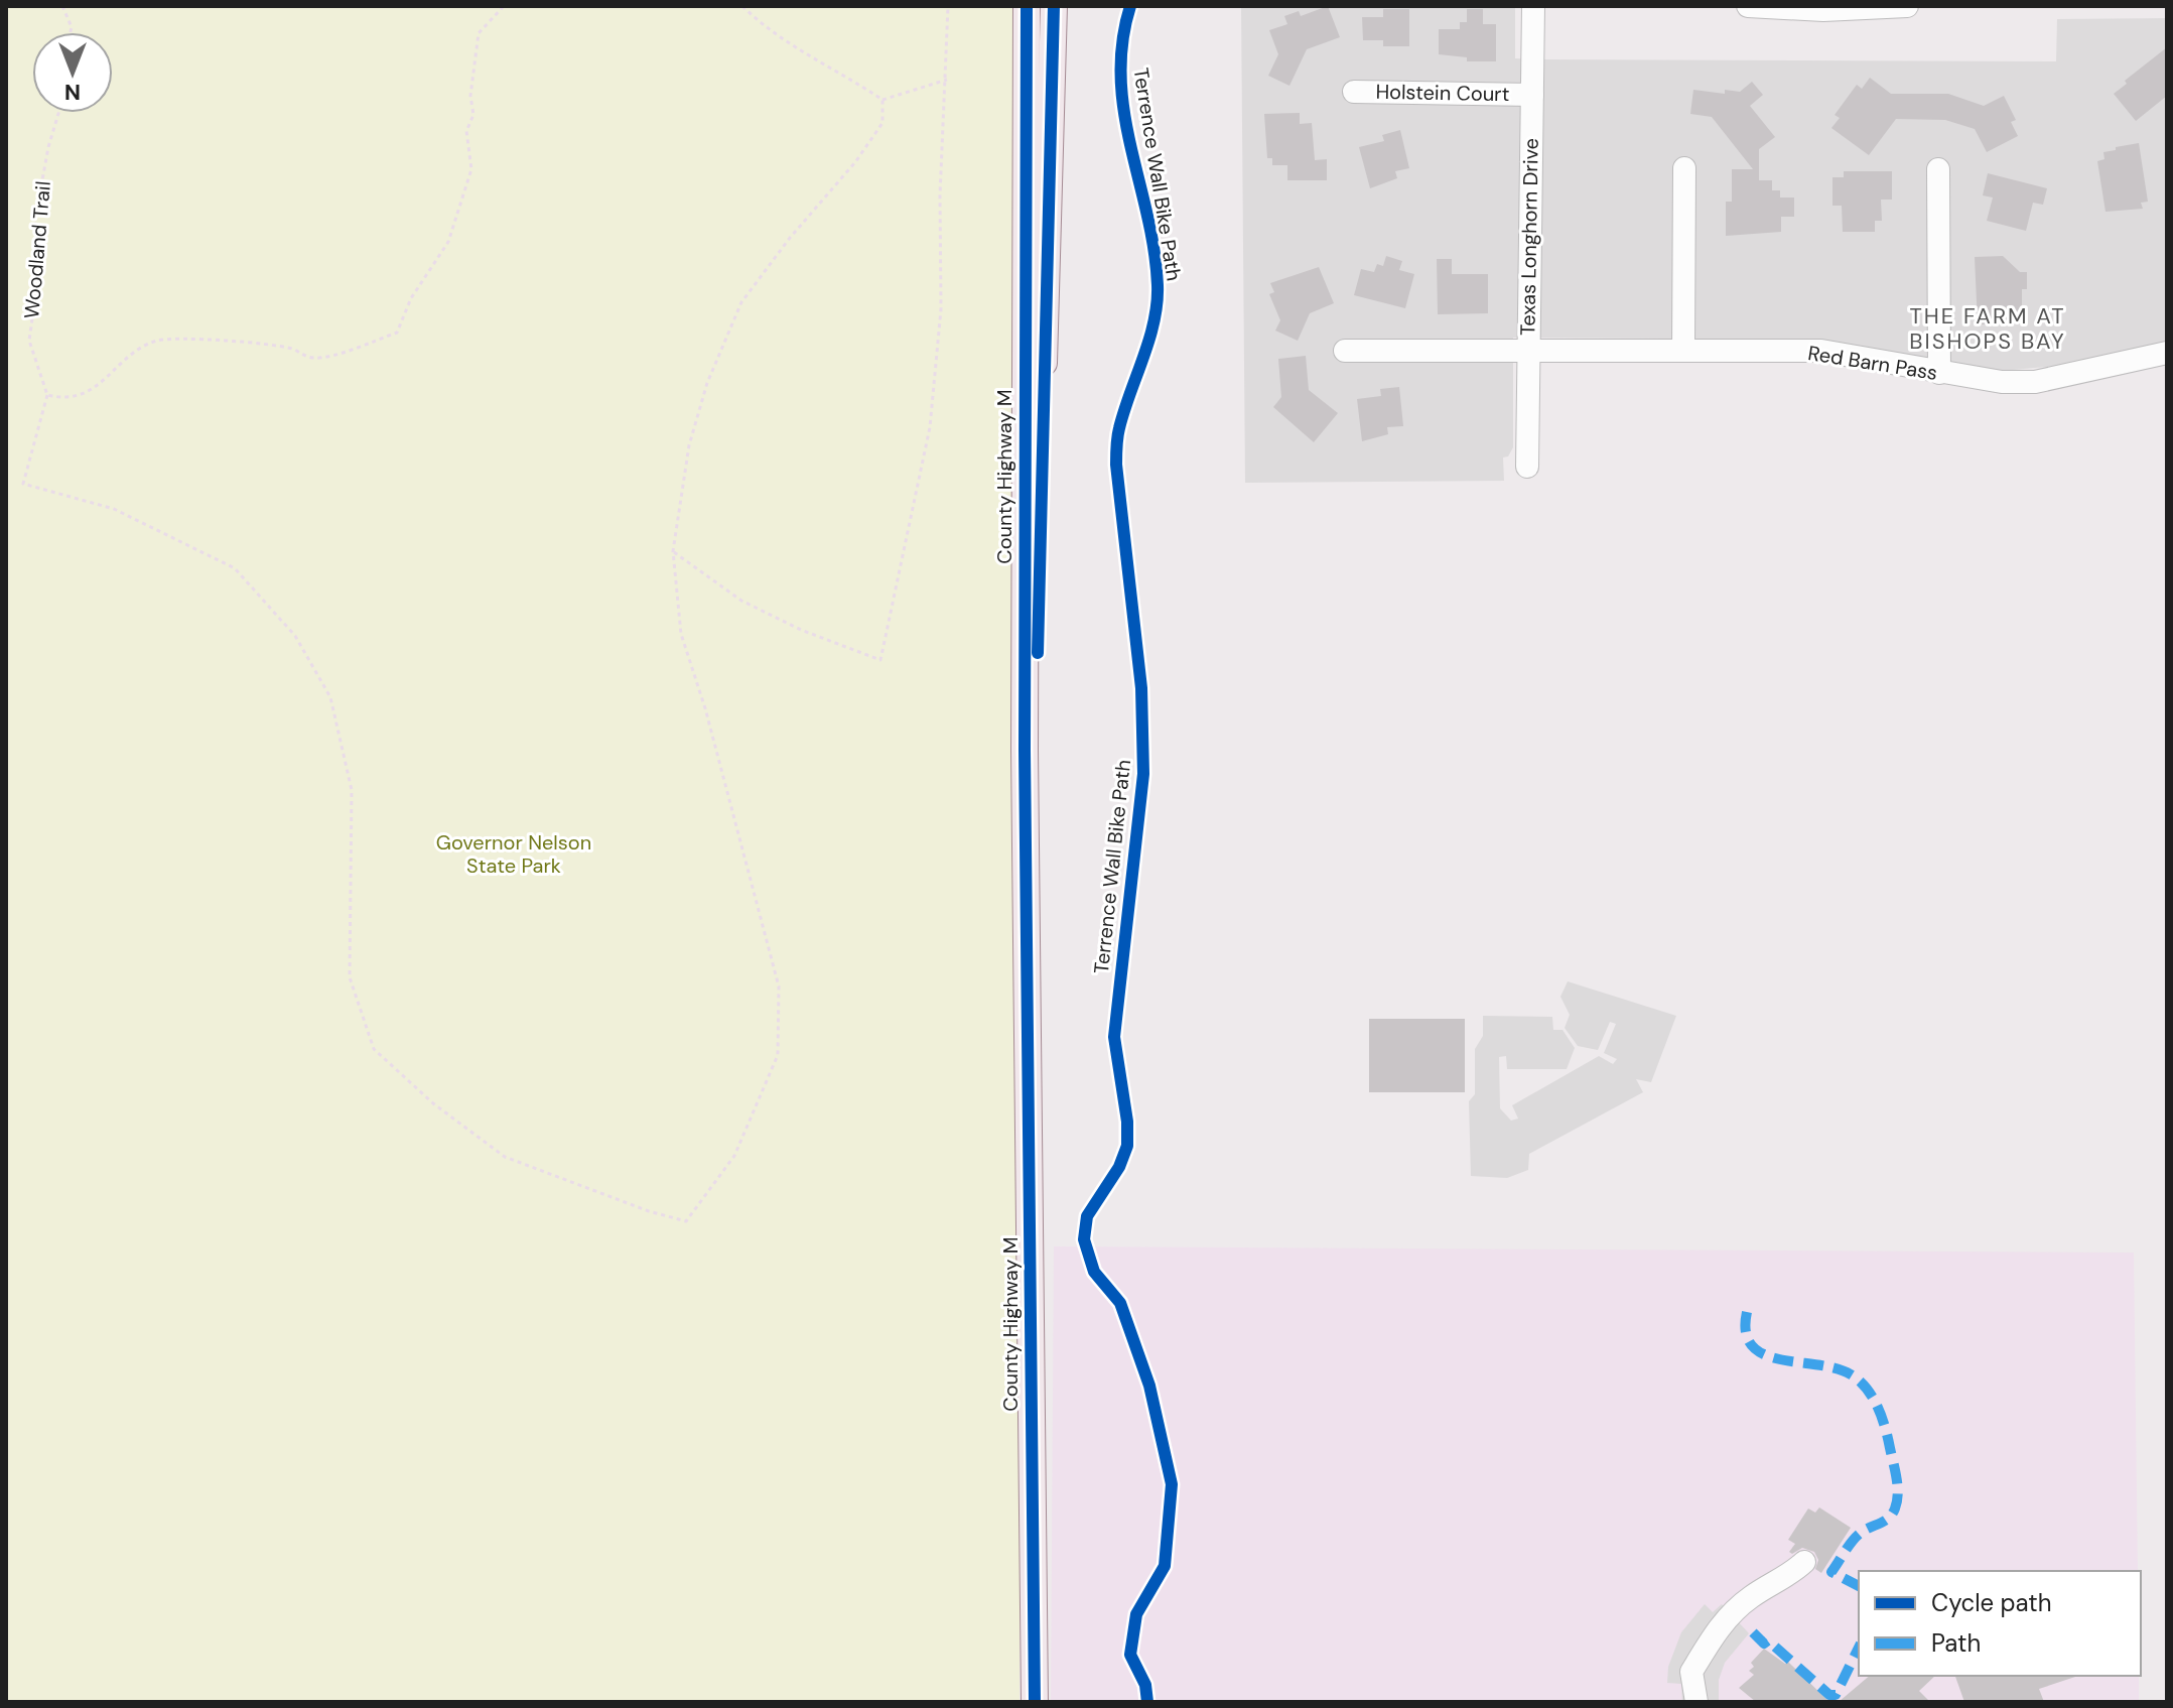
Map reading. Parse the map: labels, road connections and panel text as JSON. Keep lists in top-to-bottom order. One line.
{"streets":{"main road":["County Highway M"],"street":["Holstein Court","Texas Longhorn Drive","Red Barn Pass"],"path":["Woodland Trail"],"cycle path":["Terrence Wall Bike Path"]},"crossings":[["Holstein Court","Texas Longhorn Drive"],["Texas Longhorn Drive","Red Barn Pass"]],"districts":["THE FARM AT BISHOPS BAY"],"parks":["Governor Nelson State Park"],"legend":["Cycle path","Path"],"north":"bottom"}
